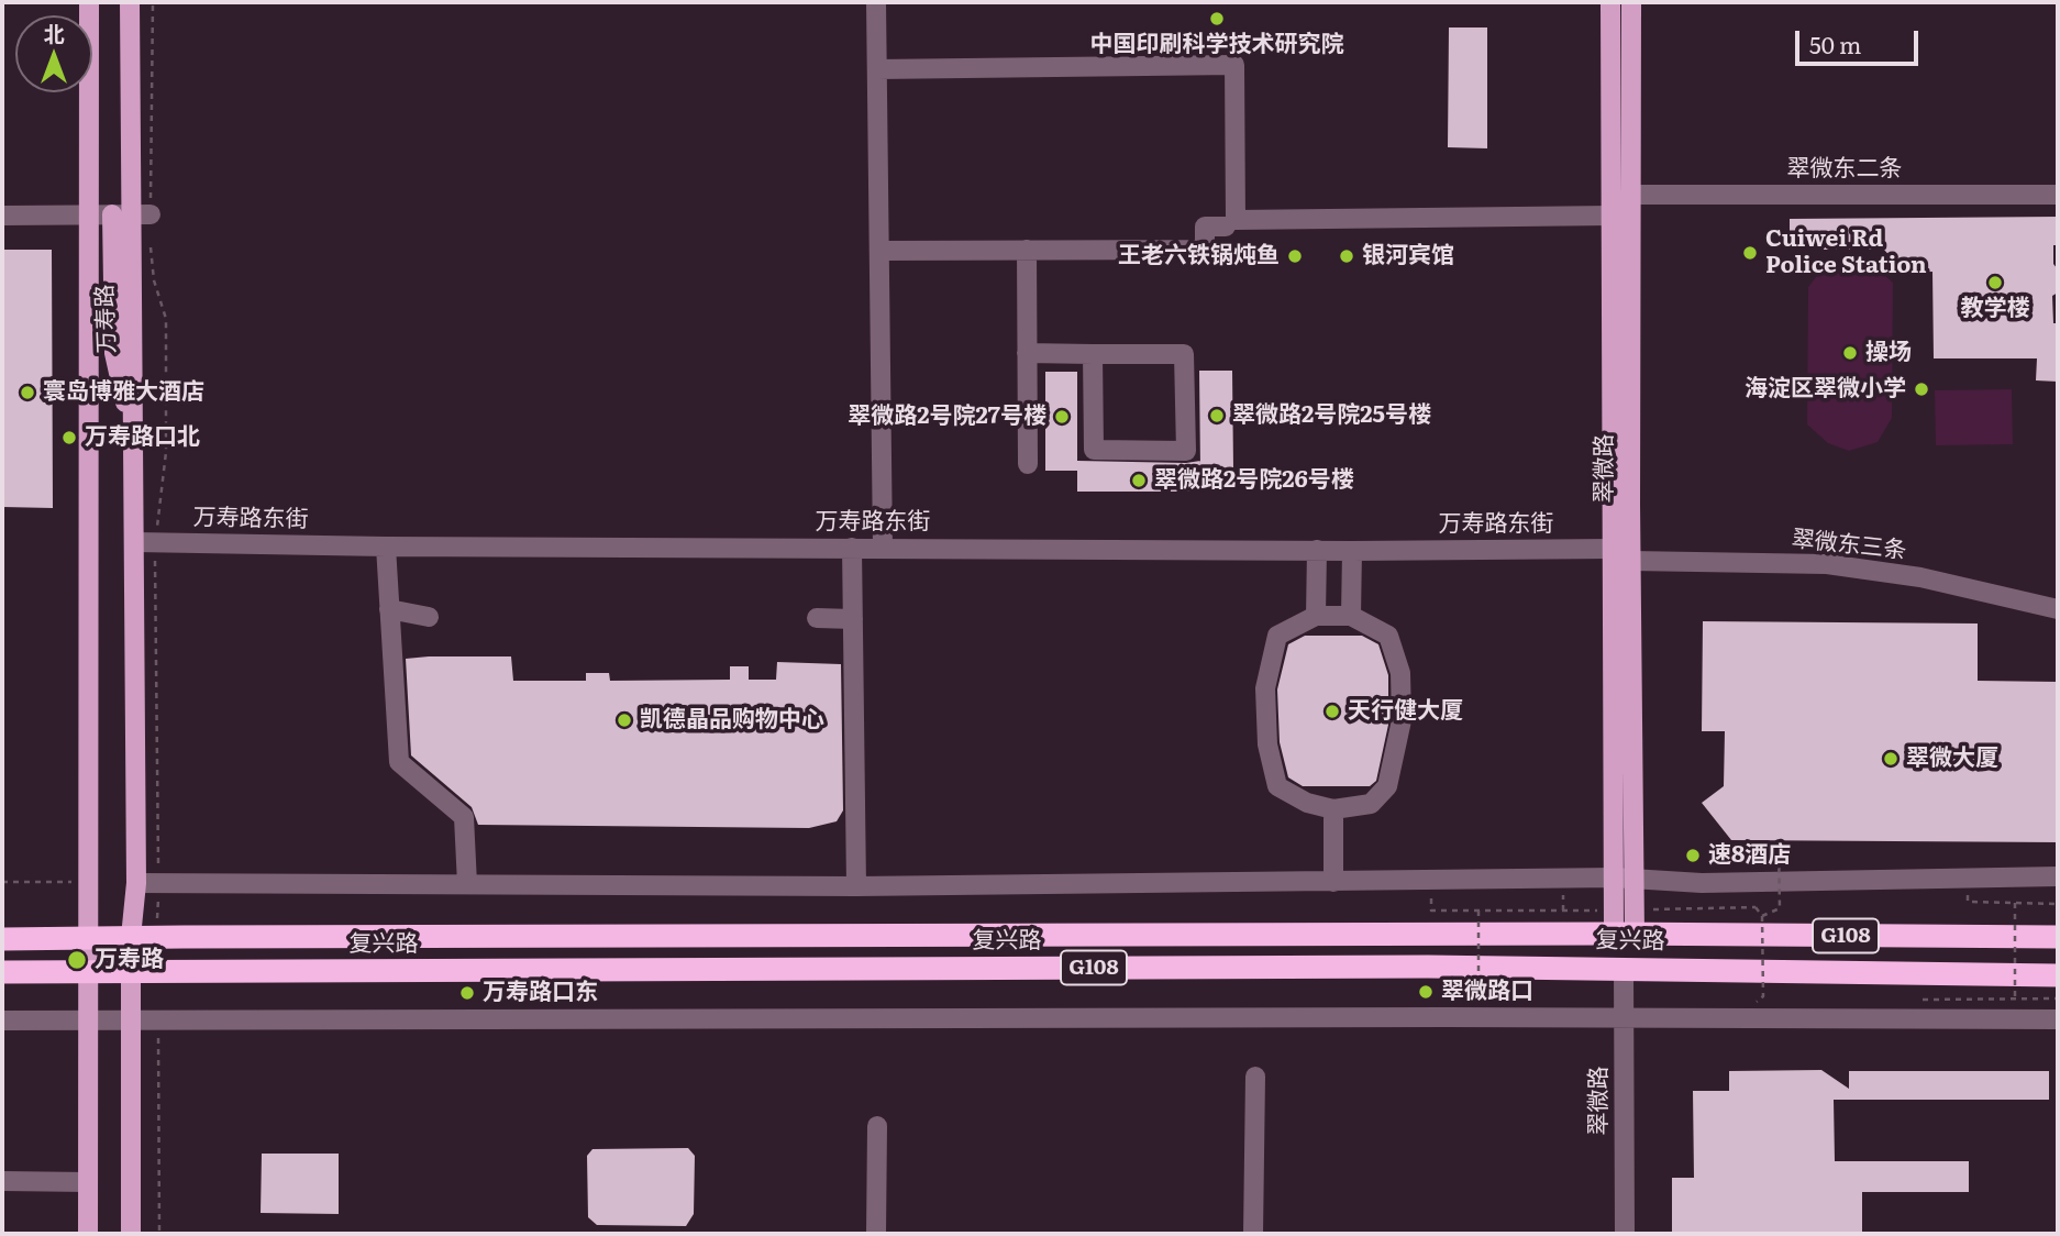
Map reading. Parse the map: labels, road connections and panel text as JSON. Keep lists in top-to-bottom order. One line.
{"streets":{"highway":["G108","复兴路"],"main road":["万寿路","翠微路"],"street":["翠微东二条","万寿路东街","翠微东三条"]},"crossings":[["翠微东二条","翠微路"],["万寿路","复兴路"],["翠微路","万寿路东街"],["翠微路","翠微东三条"],["翠微路","复兴路"]],"places":["中国印刷科学技术研究院","Cuiwei Rd Police Station","王老六铁锅炖鱼","银河宾馆","教学楼","操场","海淀区翠微小学","寰岛博雅大酒店","翠微路2号院25号楼","翠微路2号院27号楼","万寿路口北","翠微路2号院26号楼","天行健大厦","凯德晶品购物中心","翠微大厦","速8酒店","万寿路","翠微路口","万寿路口东"],"scale_bar":"50 m","north":"top"}
